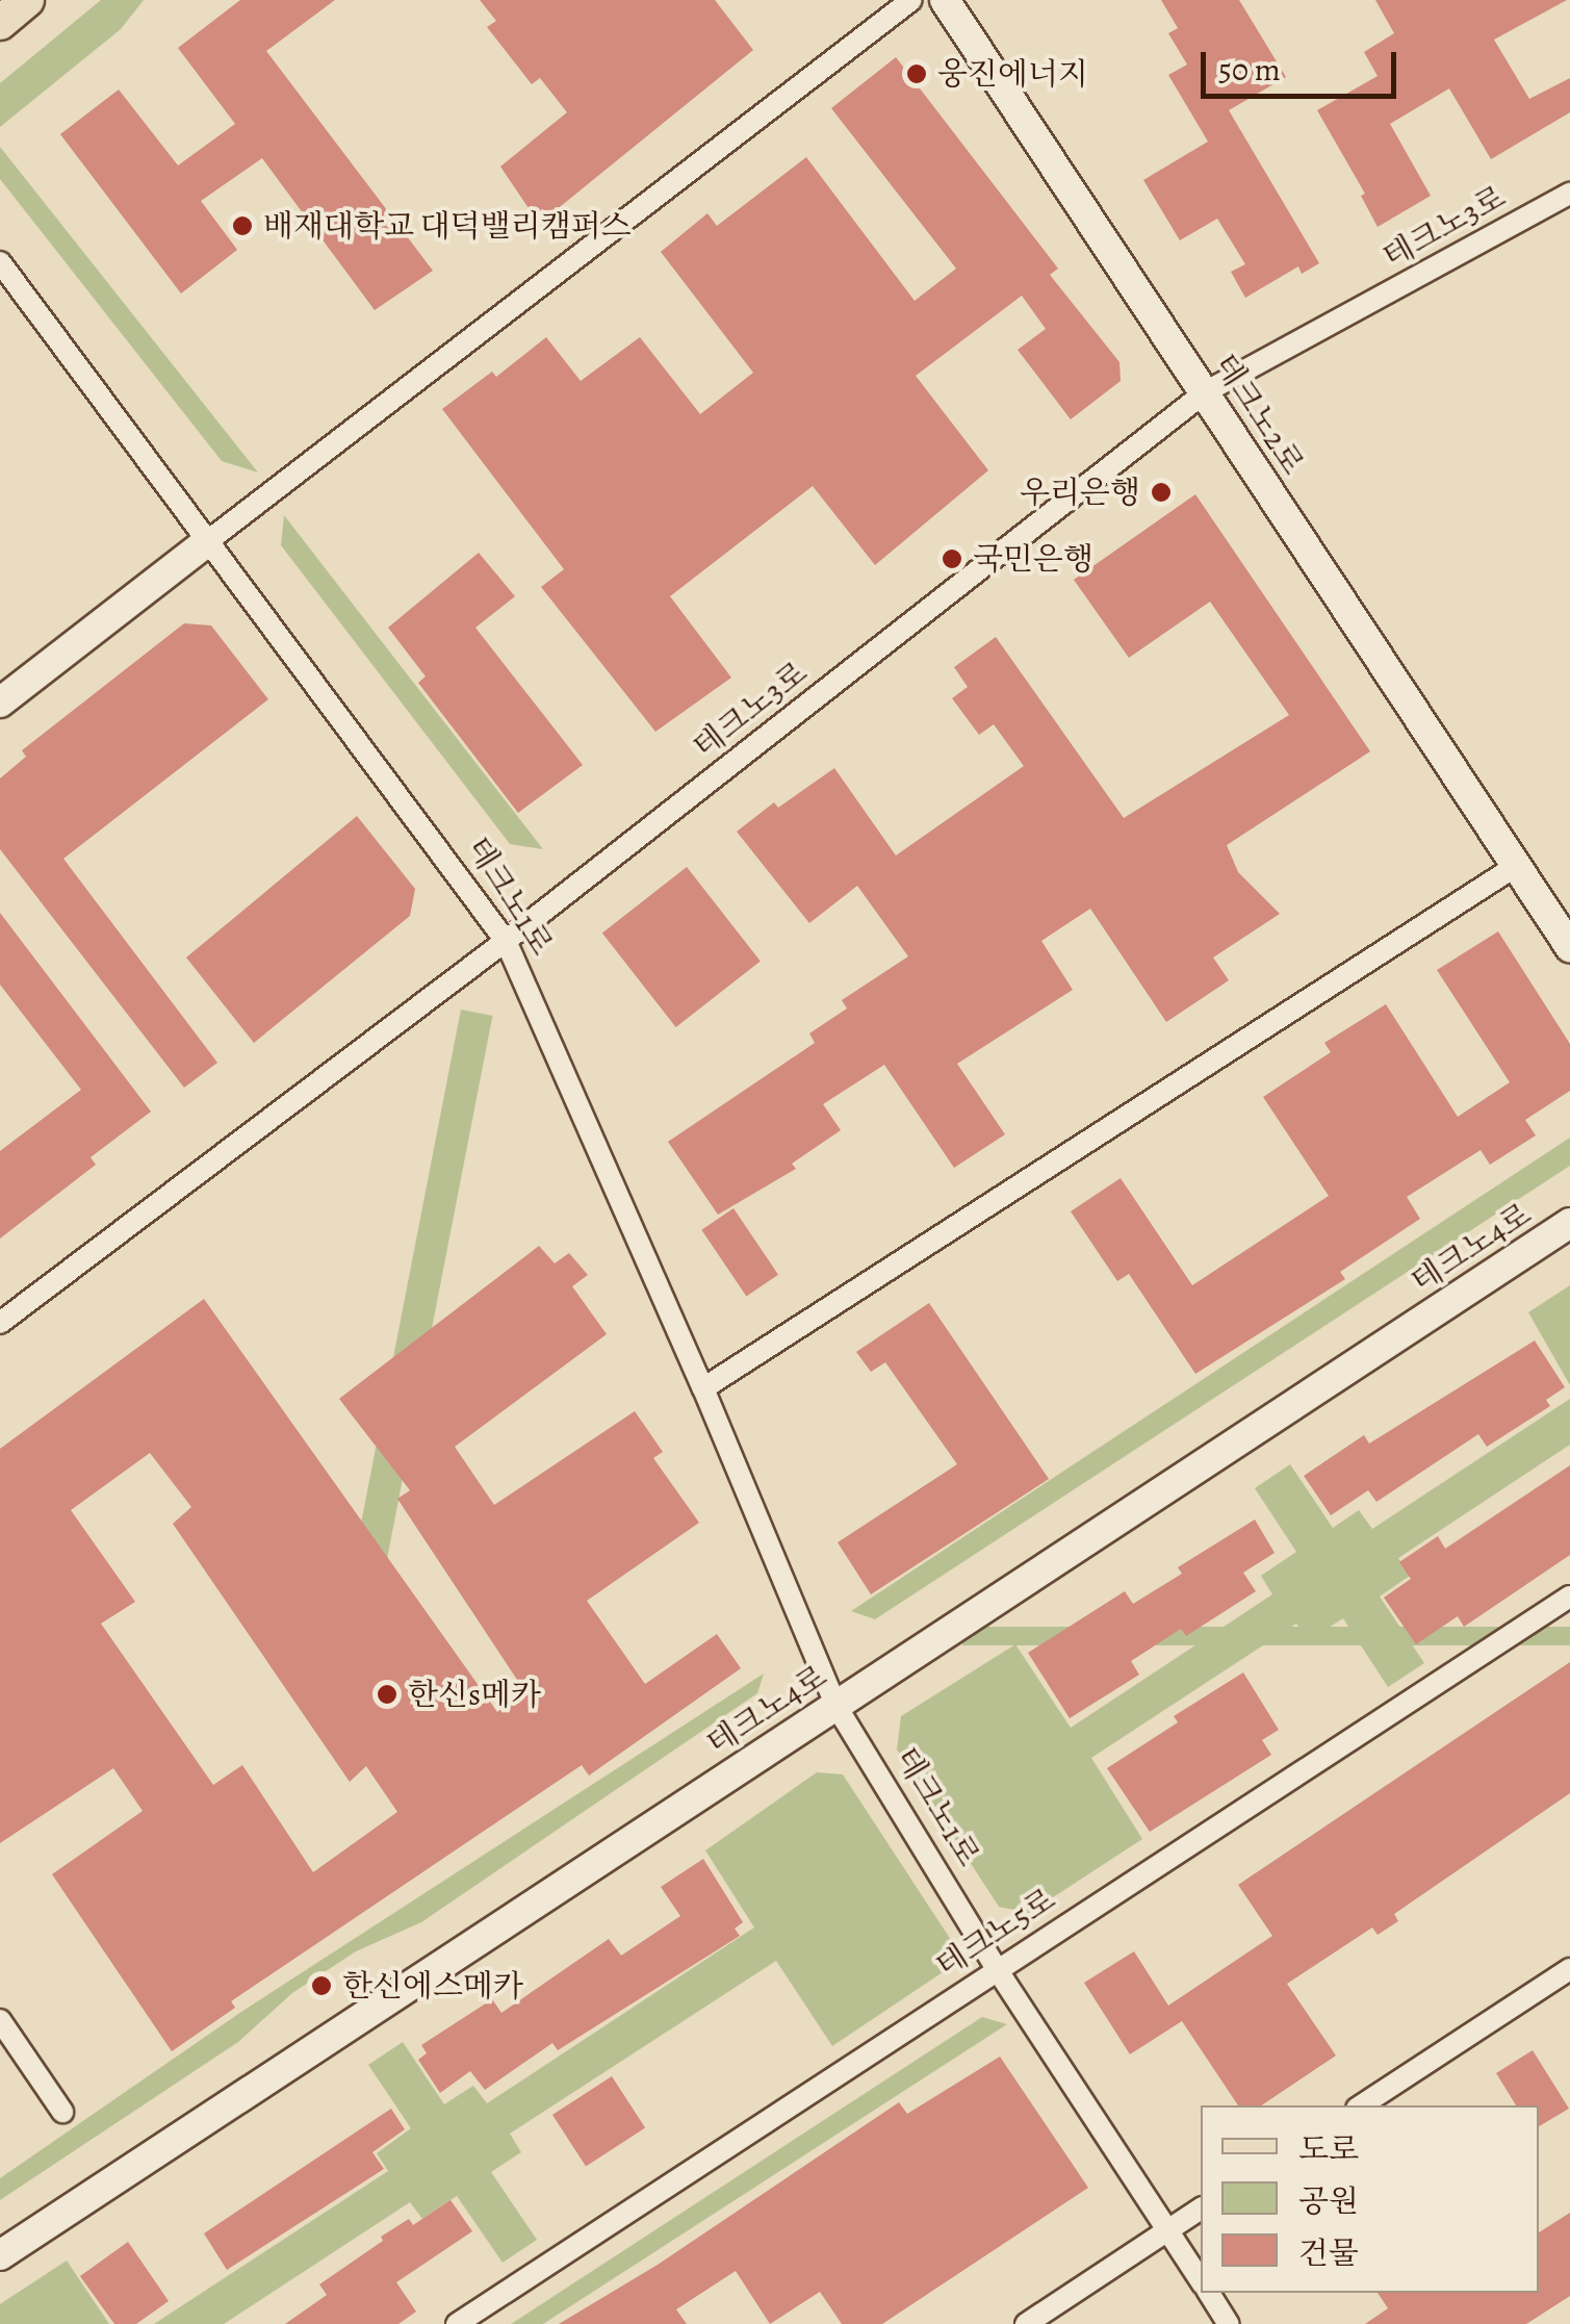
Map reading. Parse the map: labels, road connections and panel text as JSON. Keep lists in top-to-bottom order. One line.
{"streets":{"main road":["테크노2로","테크노4로"],"street":["테크노3로","테크노1로","테크노5로"]},"crossings":[["테크노3로","테크노2로"],["테크노3로","테크노1로"],["테크노1로","테크노4로"],["테크노1로","테크노5로"]],"places":["웅진에너지","배재대학교 대덕밸리캠퍼스","우리은행","국민은행","한신s메카","한신에스메카"],"legend":["도로","공원","건물"],"scale_bar":"50 m"}
